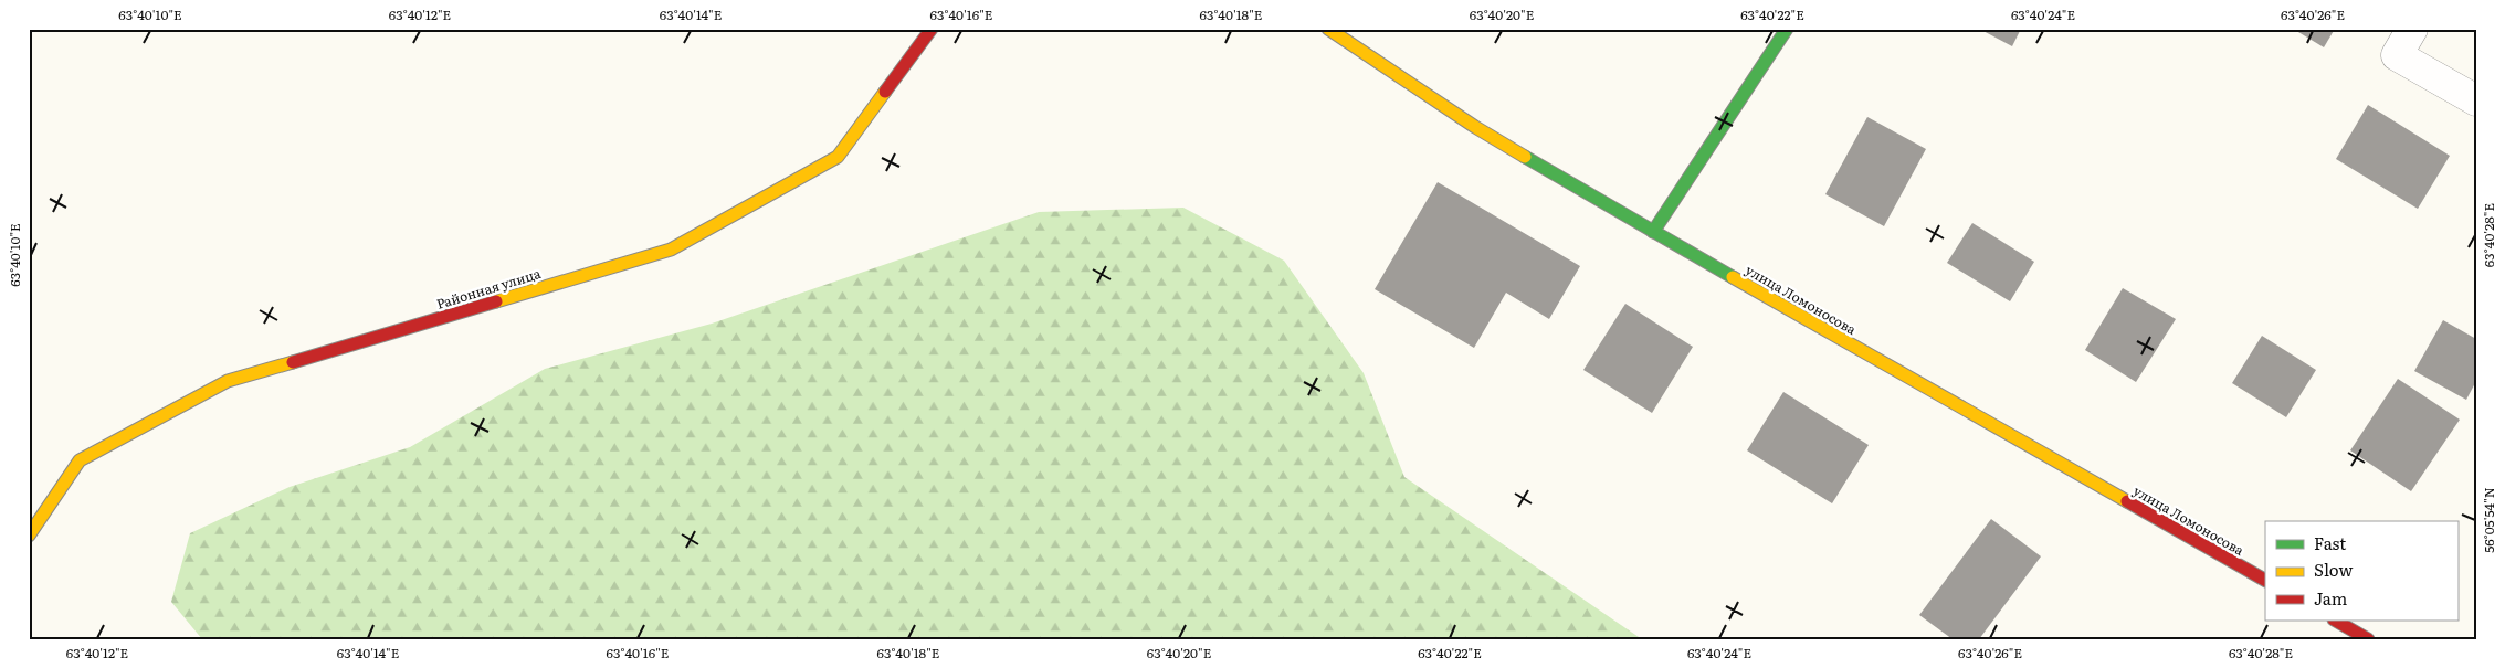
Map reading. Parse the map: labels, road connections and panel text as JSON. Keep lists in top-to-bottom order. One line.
{"streets":{"street":["Районная улица","улица Ломоносова"]},"legend":["Fast","Slow","Jam"],"coordinates":["63°40'10\"E","63°40'12\"E","63°40'14\"E","63°40'16\"E","63°40'18\"E","63°40'20\"E","63°40'22\"E","63°40'24\"E","63°40'26\"E","63°40'28\"E","56°05'54\"N"]}
